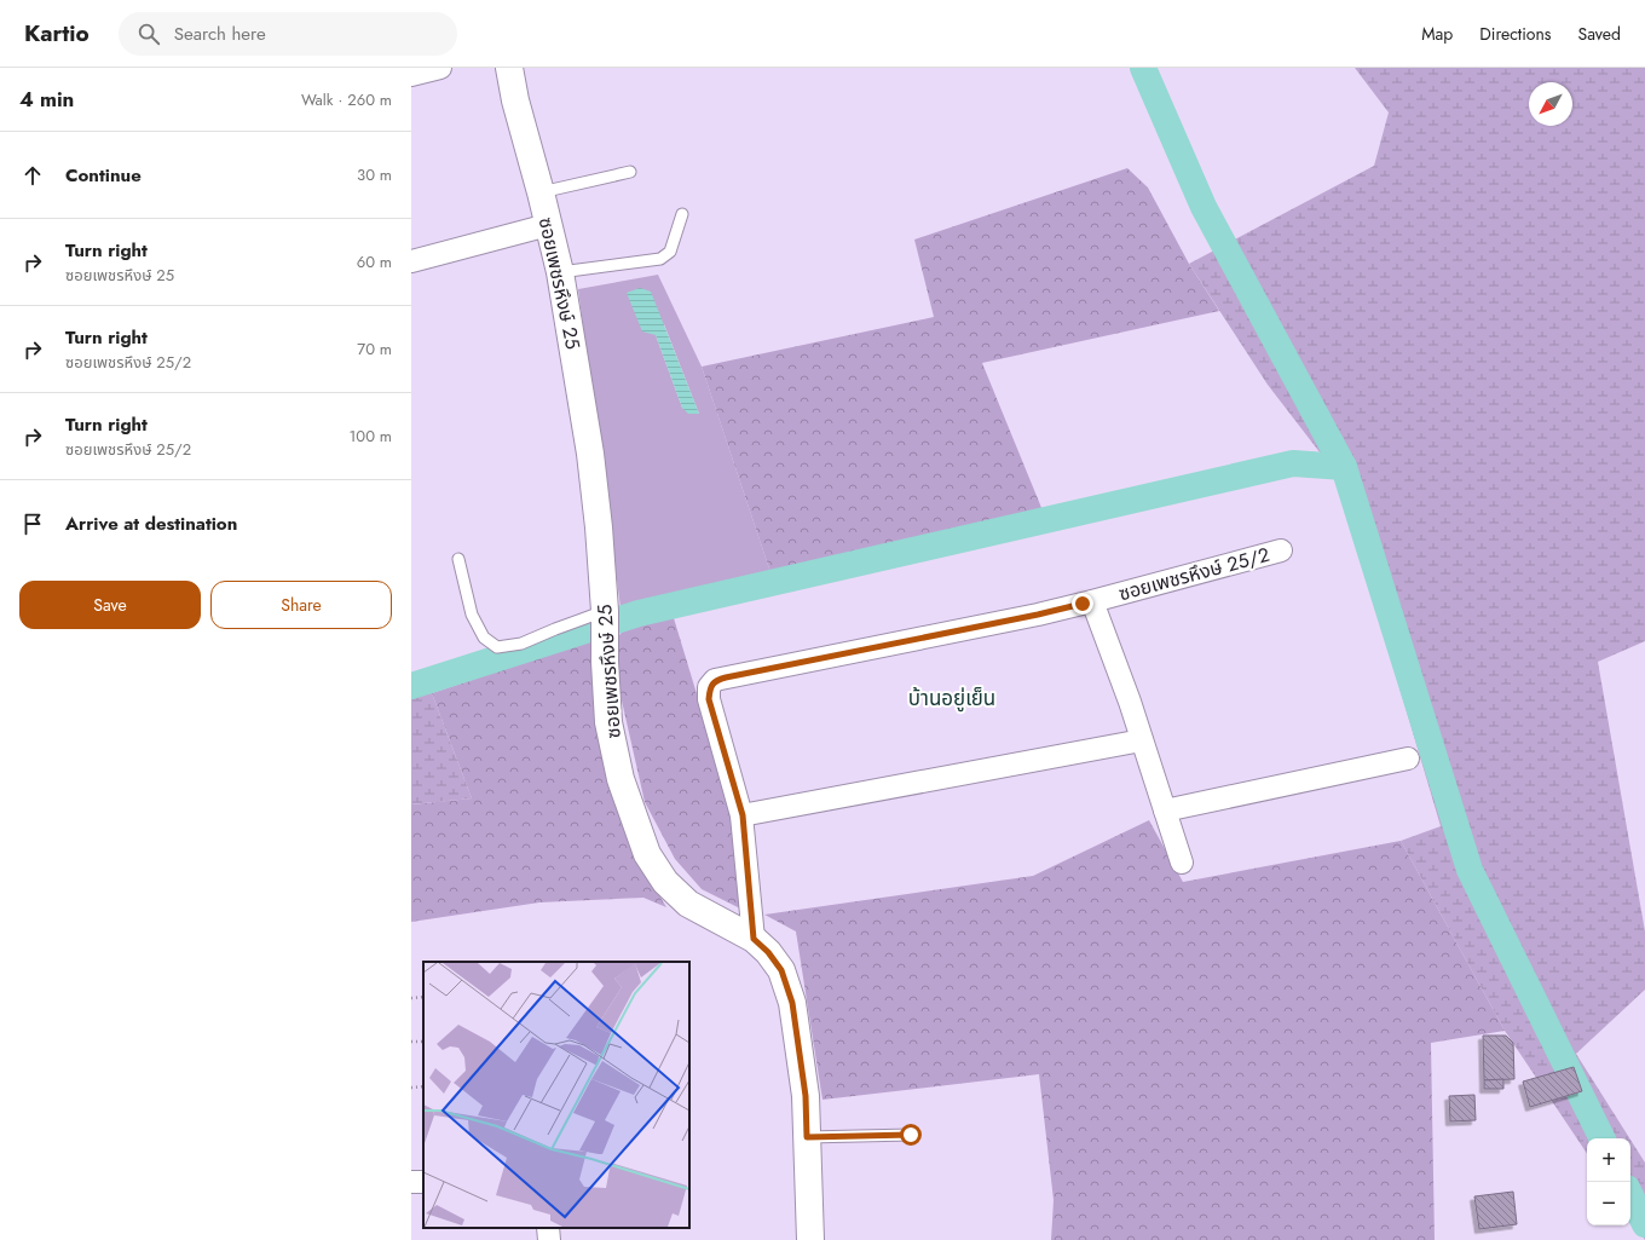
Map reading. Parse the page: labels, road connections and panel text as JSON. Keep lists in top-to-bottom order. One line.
{"streets":{"street":["ซอยเพชรหึงษ์ 25","ซอยเพชรหึงษ์ 25/2"]},"crossings":[["ซอยเพชรหึงษ์ 25","ซอยเพชรหึงษ์ 25/2"]],"districts":["บ้านอยู่เย็น"],"north":"bottom left","page":{"header":"Kartio","search":"Search here","nav":["Map","Directions","Saved"],"heading":["4 min","Walk · 260 m"],"list":[["Continue","30 m"],["Turn right","ซอยเพชรหึงษ์ 25","60 m"],["Turn right","ซอยเพชรหึงษ์ 25/2","70 m"],["Turn right","ซอยเพชรหึงษ์ 25/2","100 m"],"Arrive at destination"],"buttons":["Save","Share"],"map_buttons":["+","−"]}}
